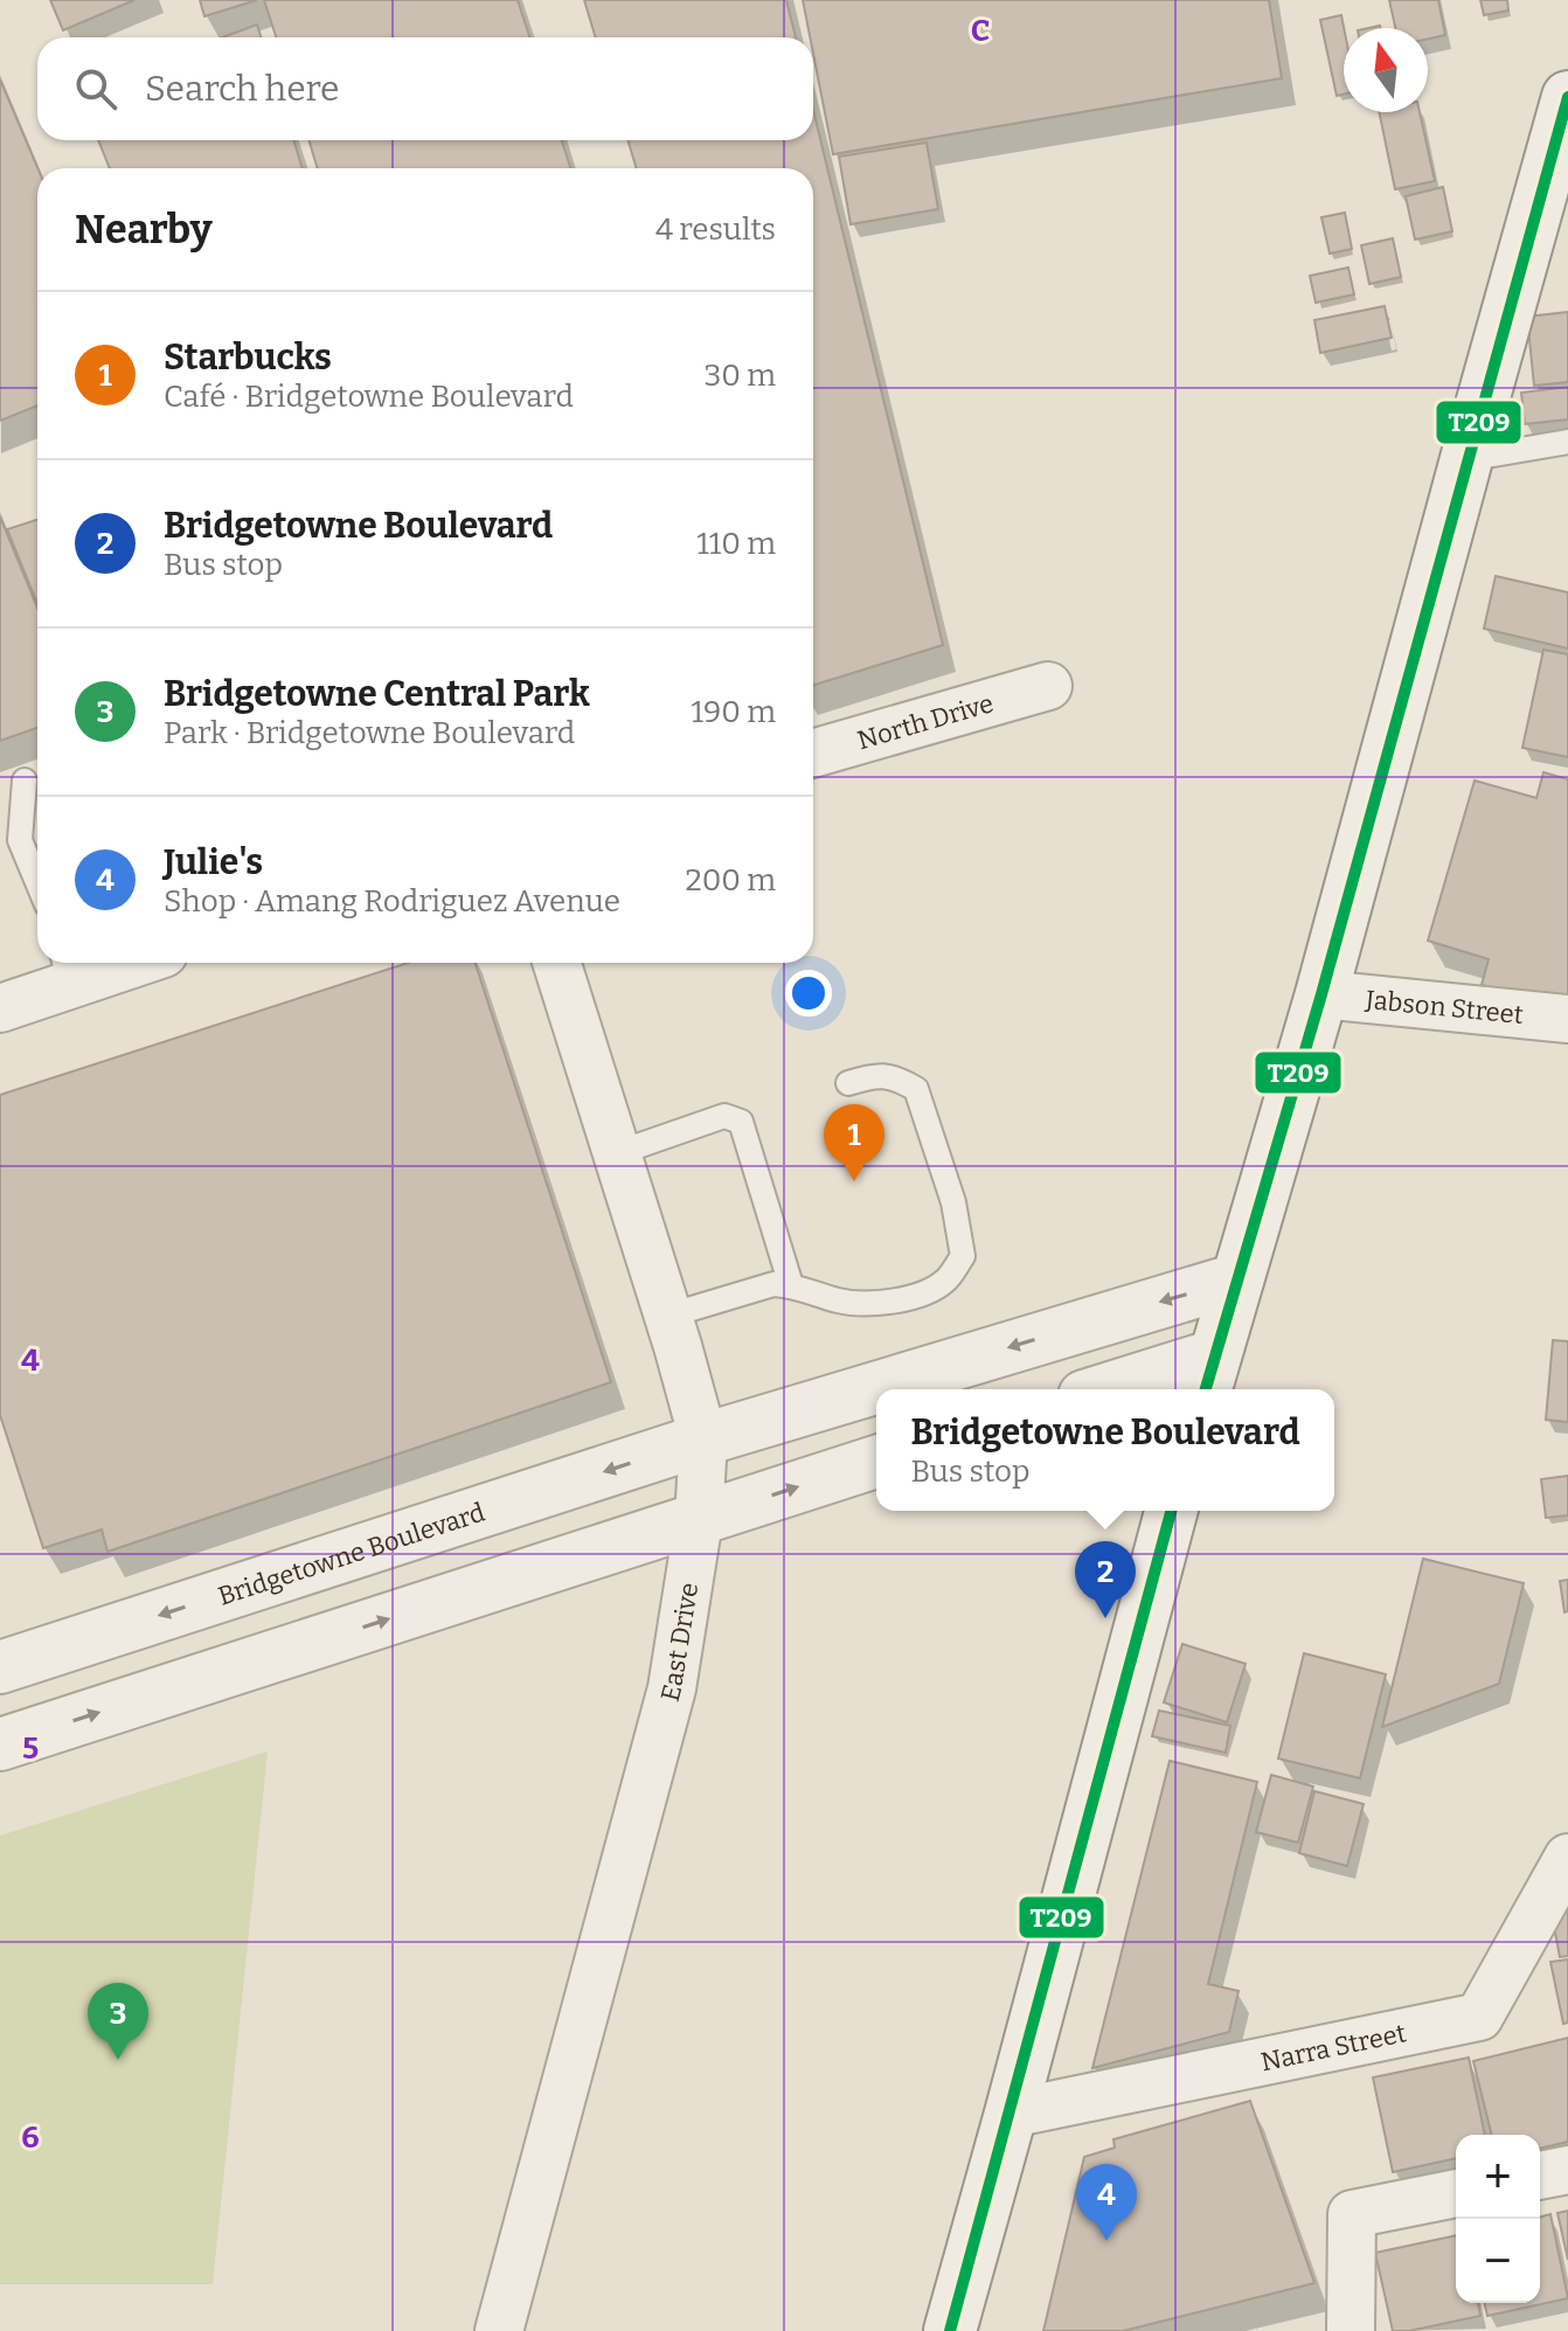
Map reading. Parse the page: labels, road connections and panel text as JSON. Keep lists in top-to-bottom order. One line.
{"streets":{"street":["North Drive","Jabson Street","Bridgetowne Boulevard","East Drive","Narra Street"]},"crossings":[["Bridgetowne Boulevard","East Drive"]],"lines":["transit line T209"],"north":"top","page":{"search":"Search here","heading":["Nearby","4 results"],"list":[{"mark":"1","name":"Starbucks","note":"Café · Bridgetowne Boulevard","value":"30 m"},{"mark":"2","name":"Bridgetowne Boulevard","note":"Bus stop","value":"110 m"},{"mark":"3","name":"Bridgetowne Central Park","note":"Park · Bridgetowne Boulevard","value":"190 m"},{"mark":"4","name":"Julie's","note":"Shop · Amang Rodriguez Avenue","value":"200 m"}],"pins":["1","2","3","4"],"popup":["Bridgetowne Boulevard","Bus stop"],"map_buttons":["+","−"]},"grid":{"columns":["C"],"rows":["4","5","6"]}}
